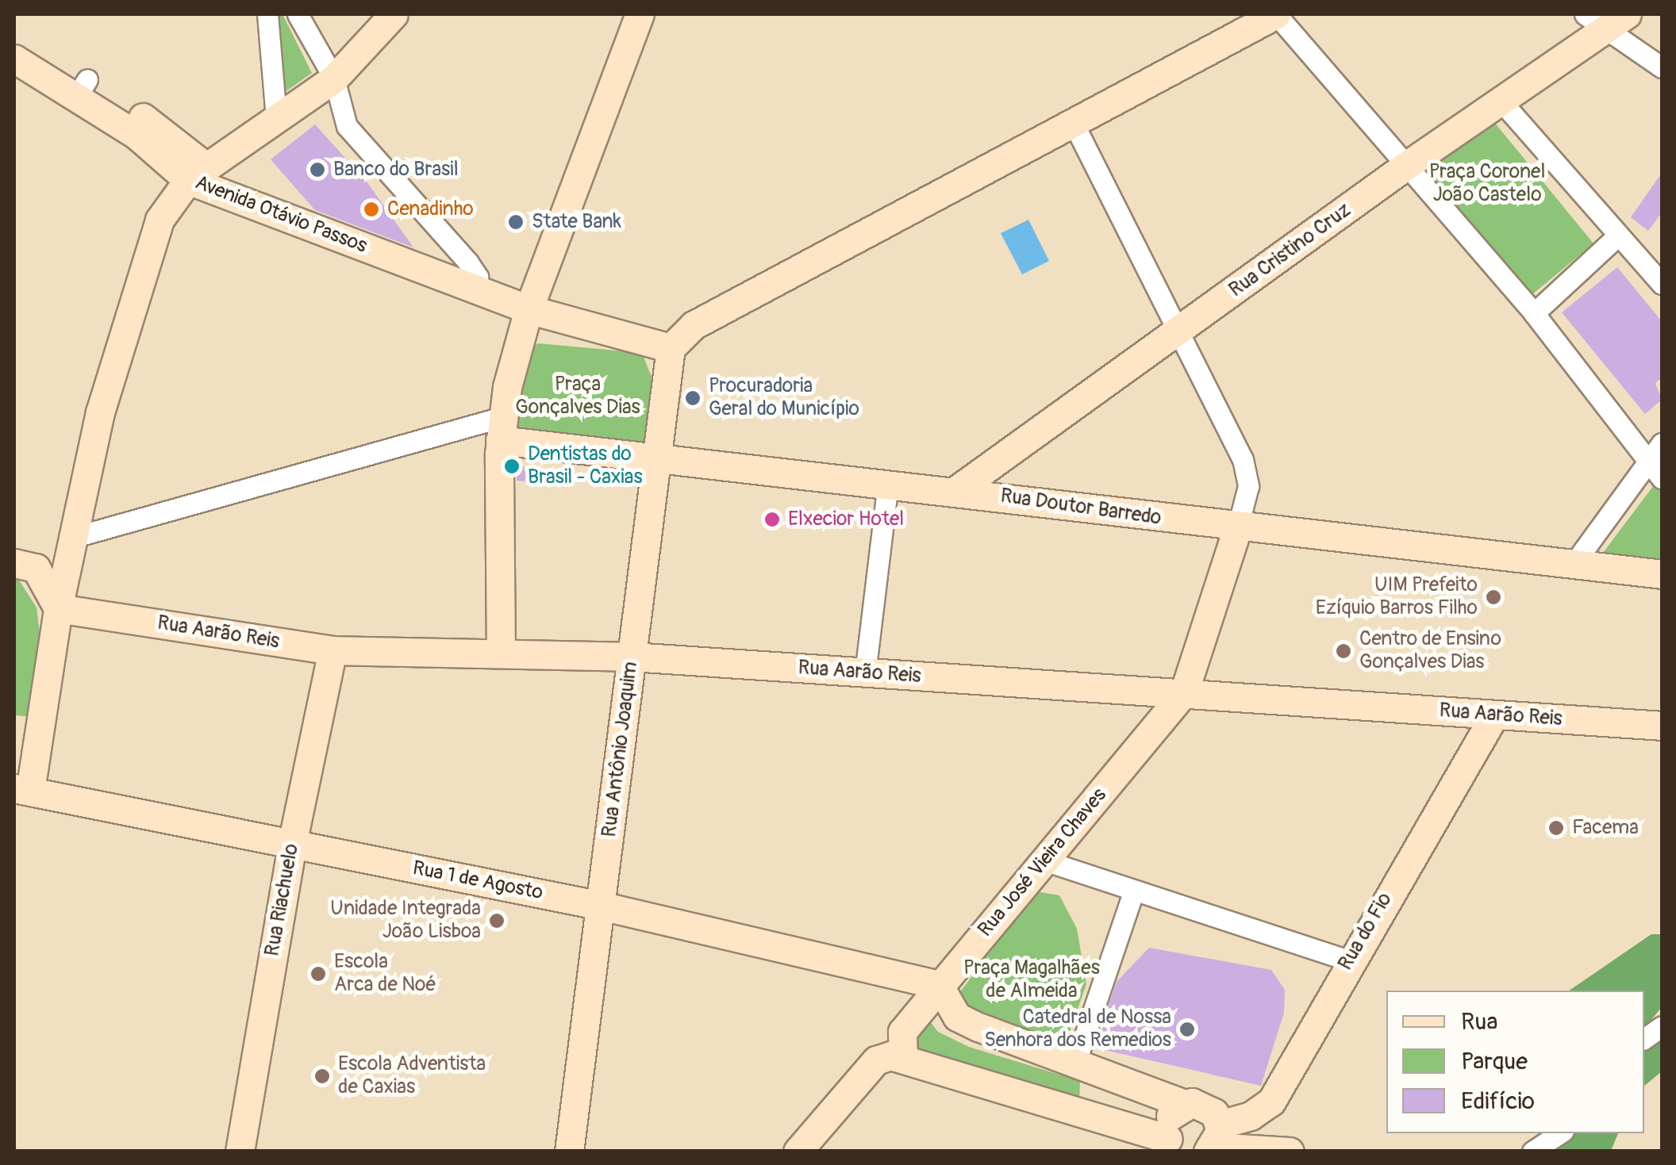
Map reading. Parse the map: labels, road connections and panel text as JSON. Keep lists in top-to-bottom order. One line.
{"streets":{"main road":["Avenida Otávio Passos","Rua Cristino Cruz","Rua Doutor Barredo","Rua Aarão Reis","Rua Antônio Joaquim","Rua José Vieira Chaves","Rua 1 de Agosto","Rua Riachuelo","Rua do Fio"]},"crossings":[["Avenida Otávio Passos","Rua Antônio Joaquim"],["Rua Cristino Cruz","Rua Doutor Barredo"],["Rua Doutor Barredo","Rua Antônio Joaquim"],["Rua Doutor Barredo","Rua José Vieira Chaves"],["Rua Aarão Reis","Rua Antônio Joaquim"],["Rua Aarão Reis","Rua José Vieira Chaves"],["Rua Aarão Reis","Rua Riachuelo"],["Rua Aarão Reis","Rua do Fio"],["Rua Antônio Joaquim","Rua 1 de Agosto"],["Rua José Vieira Chaves","Rua 1 de Agosto"],["Rua 1 de Agosto","Rua Riachuelo"]],"parks":["Praça Coronel João Castelo","Praça Gonçalves Dias","Praça Magalhães de Almeida"],"places":["Banco do Brasil","Cenadinho","State Bank","Procuradoria Geral do Município","Dentistas do Brasil - Caxias","Elxecior Hotel","UIM Prefeito Ezíquio Barros Filho","Centro de Ensino Gonçalves Dias","Facema","Unidade Integrada João Lisboa","Escola Arca de Noé","Catedral de Nossa Senhora dos Remedios","Escola Adventista de Caxias"],"legend":["Rua","Parque","Edifício"]}
